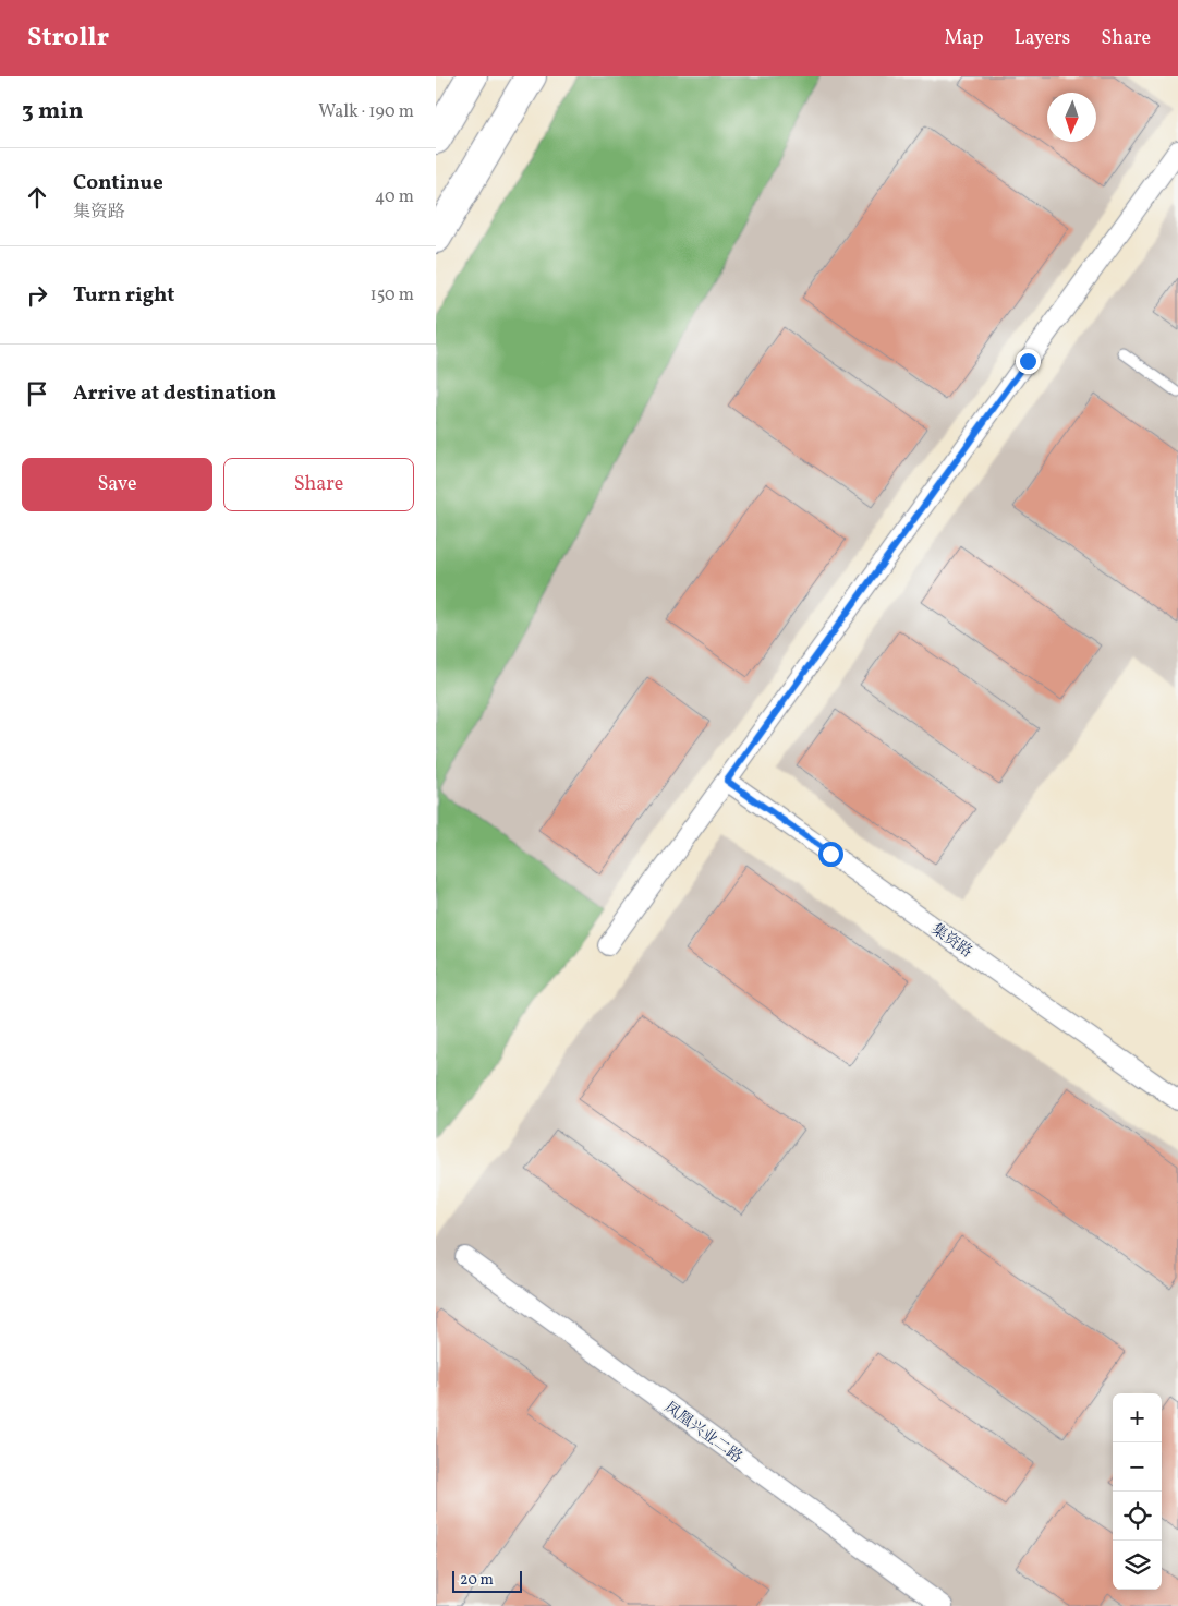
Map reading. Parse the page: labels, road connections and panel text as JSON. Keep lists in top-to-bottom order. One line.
{"streets":{"street":["集资路","凤凰兴业二路"]},"scale_bar":"20 m","north":"bottom","page":{"header":"Strollr","nav":["Map","Layers","Share"],"heading":["3 min","Walk · 190 m"],"list":[["Continue","集资路","40 m"],["Turn right","150 m"],"Arrive at destination"],"buttons":["Save","Share"],"map_buttons":["+","−"],"scale":"20 m"}}
